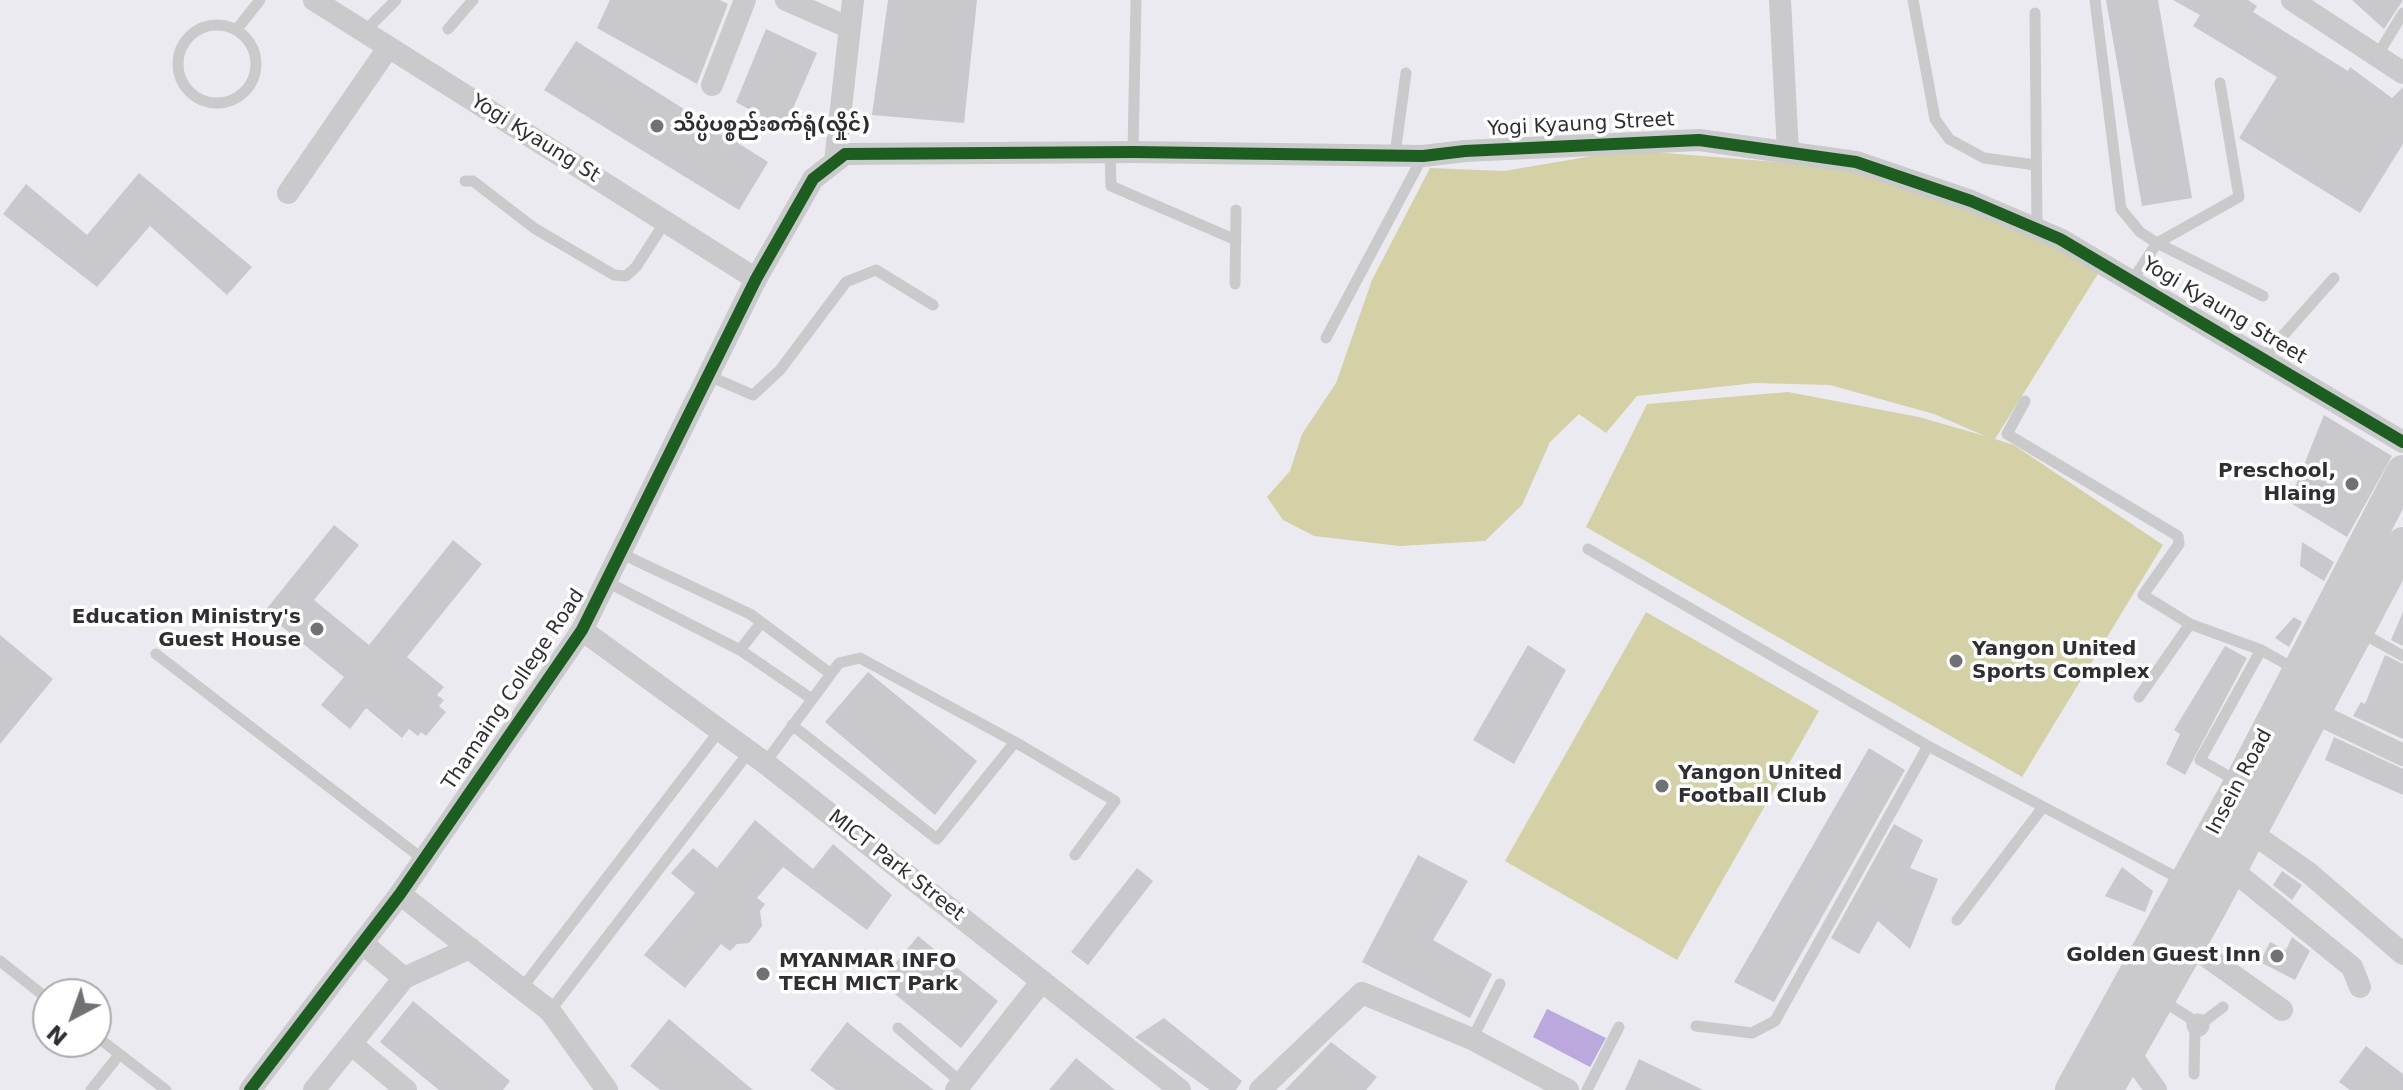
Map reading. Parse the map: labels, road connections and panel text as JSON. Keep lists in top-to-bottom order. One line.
{"streets":{"main road":["Insein Road"],"street":["Yogi Kyaung Street","Yogi Kyaung St","Thamaing College Road","MICT Park Street"]},"crossings":[["Yogi Kyaung Street","Yogi Kyaung St"],["Yogi Kyaung Street","Thamaing College Road"],["Yogi Kyaung St","Thamaing College Road"],["Thamaing College Road","MICT Park Street"]],"places":["သိပ္ပံပစ္စည်းစက်ရုံ(လှိုင်)","Preschool, Hlaing","Education Ministry's Guest House","Yangon United Sports Complex","Yangon United Football Club","Golden Guest Inn","MYANMAR INFO TECH MICT Park"],"north":"bottom left"}
